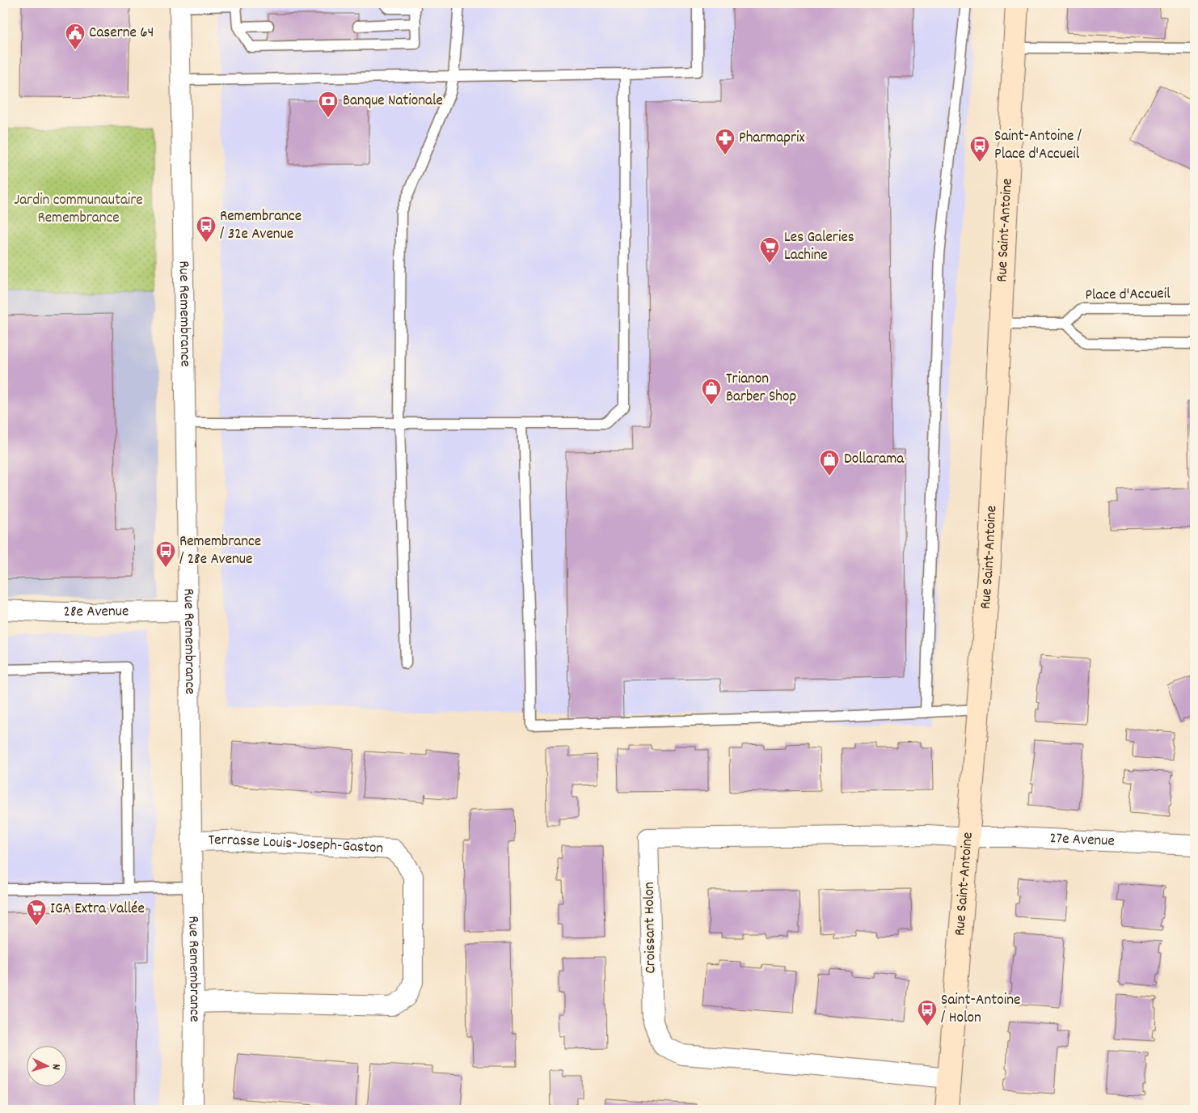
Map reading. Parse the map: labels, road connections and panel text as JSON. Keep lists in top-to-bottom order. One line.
{"streets":{"street":["Rue Saint-Antoine","Rue Remembrance","28e Avenue","27e Avenue","Terrasse Louis-Joseph-Gaston","Croissant Holon"],"lane":["Place d'Accueil"]},"crossings":[["Rue Saint-Antoine","27e Avenue"],["Rue Saint-Antoine","Croissant Holon"],["Rue Remembrance","28e Avenue"],["Rue Remembrance","Terrasse Louis-Joseph-Gaston"],["27e Avenue","Croissant Holon"]],"parks":["Jardin communautaire Remembrance"],"places":{"public building":["Caserne 64"],"bank":["Banque Nationale"],"pharmacy":["Pharmaprix"],"bus stop":["Saint-Antoine / Place d'Accueil","Remembrance / 32e Avenue","Remembrance / 28e Avenue","Saint-Antoine / Holon"],"supermarket":["Les Galeries Lachine","IGA Extra Vallée"],"shop":["Trianon Barber Shop","Dollarama"]},"north":"right"}
